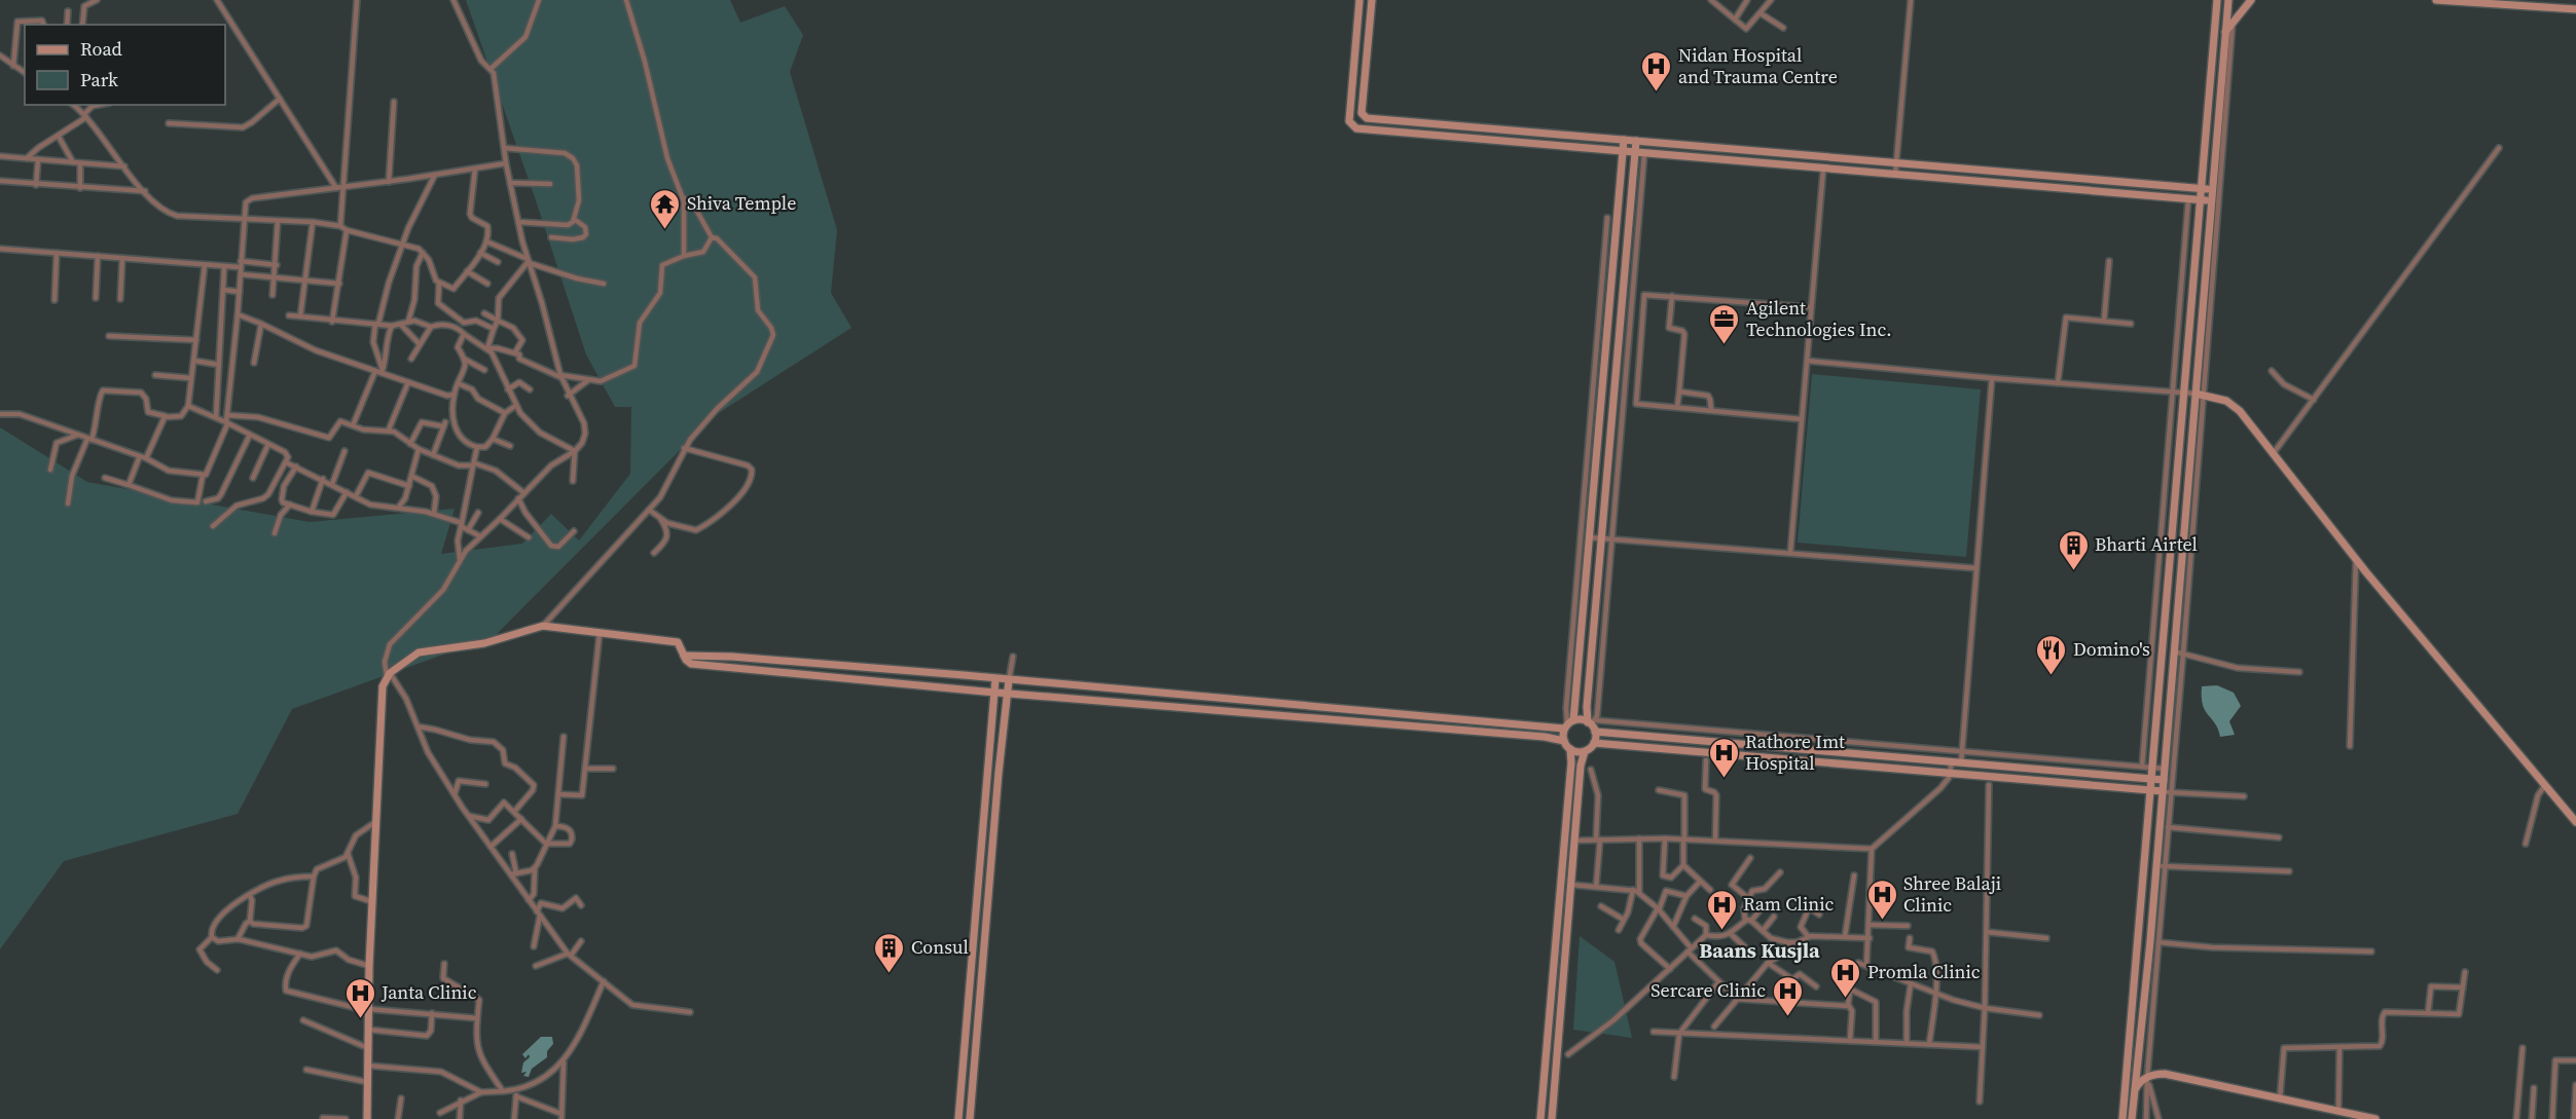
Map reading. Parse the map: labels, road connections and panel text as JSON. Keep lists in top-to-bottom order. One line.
{"districts":["Baans Kusjla"],"places":{"hospital":["Nidan Hospital and Trauma Centre","Rathore Imt Hospital","Shree Balaji Clinic","Ram Clinic","Promla Clinic","Sercare Clinic","Janta Clinic"],"temple":["Shiva Temple"],"office":["Agilent Technologies Inc."],"building":["Bharti Airtel","Consul"],"restaurant":["Domino's"]},"legend":["Road","Park"]}
